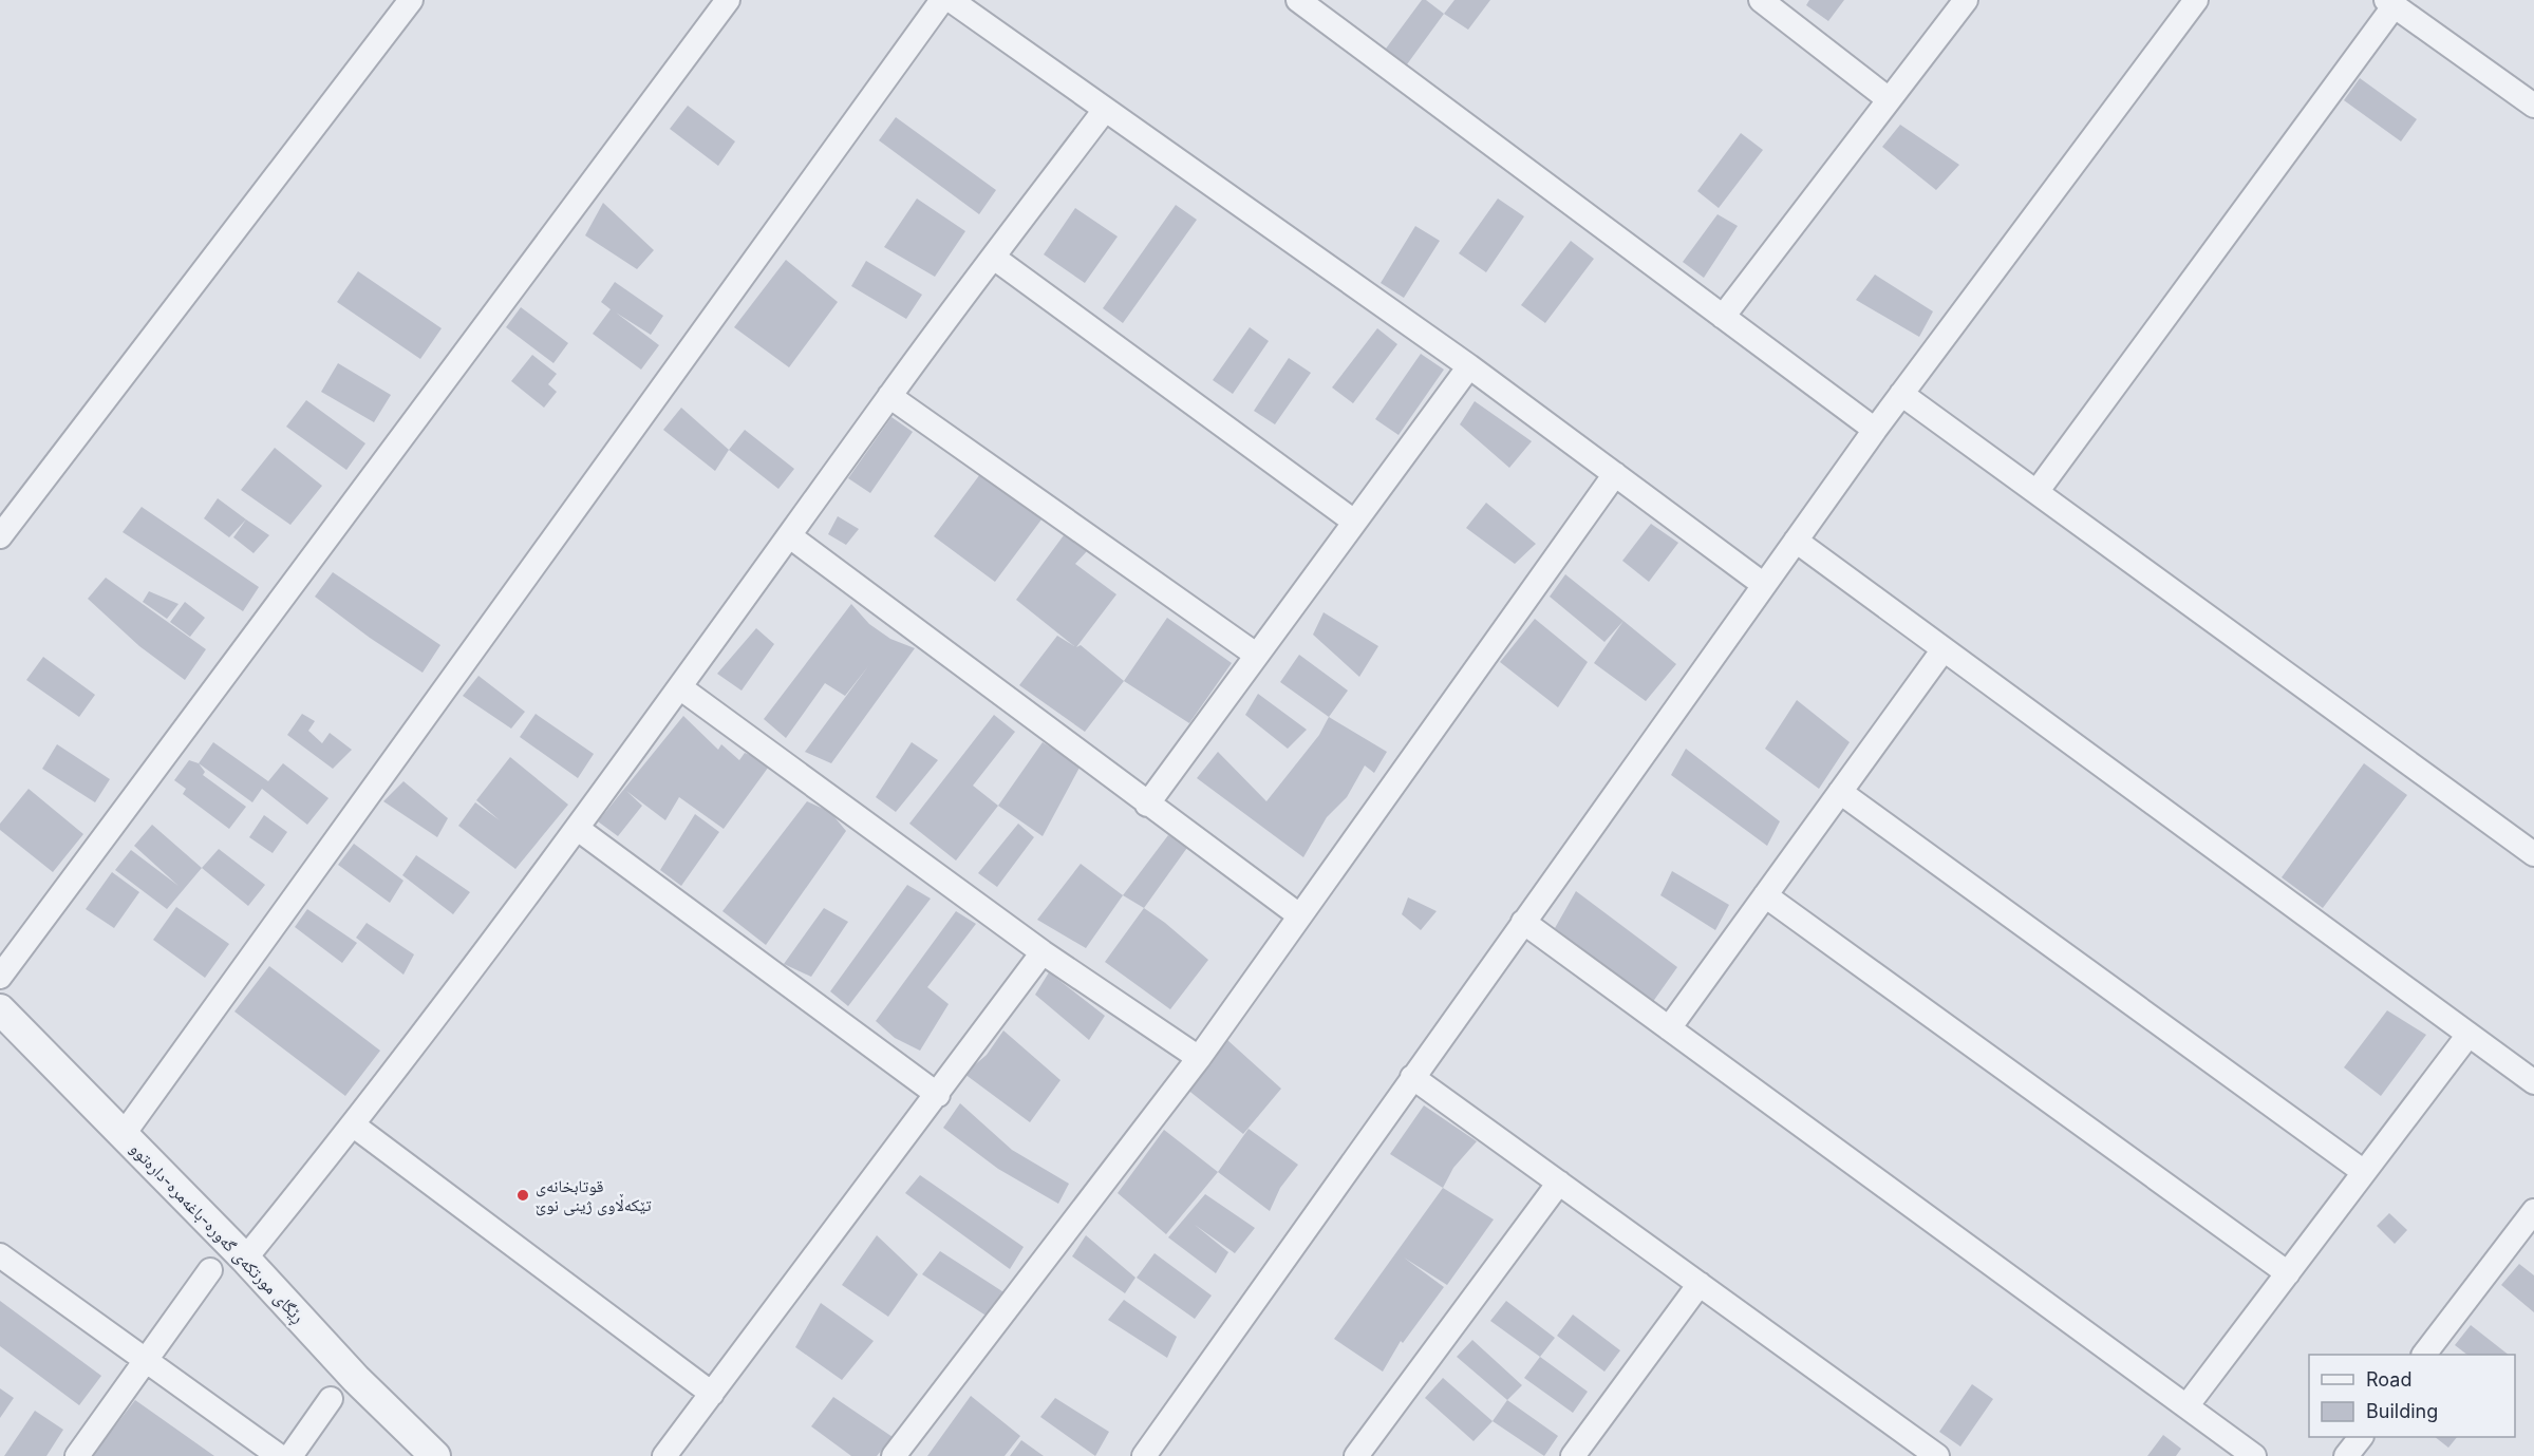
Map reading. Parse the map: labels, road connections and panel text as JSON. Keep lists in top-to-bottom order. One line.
{"streets":{"street":["ڕێگای مورتکەی گەورە-باغەمرە-دارەتوو"]},"places":["قوتابخانەی تێکەڵاوی ژینی نوێ"],"legend":["Road","Building"]}
